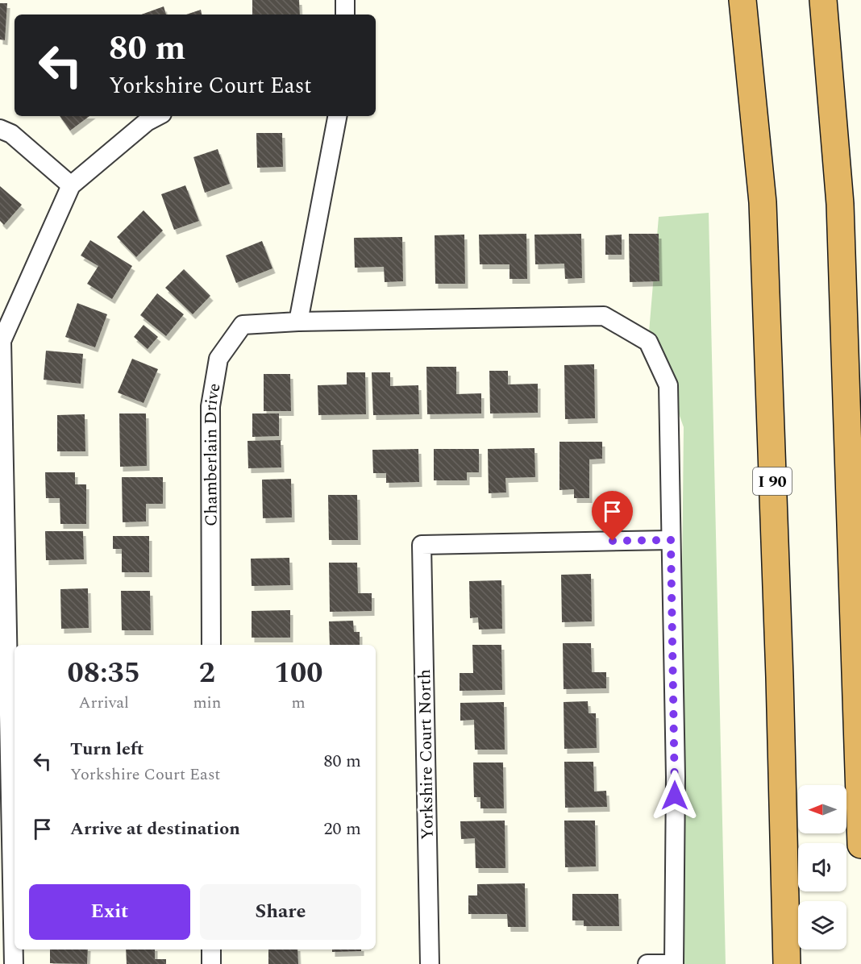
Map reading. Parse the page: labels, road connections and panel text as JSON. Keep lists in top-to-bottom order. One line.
{"streets":{"highway":["I 90"],"street":["Chamberlain Drive","Yorkshire Court North"]},"crossings":[["Chamberlain Drive","Yorkshire Court North"]],"north":"left","page":{"turn":["80 m","Yorkshire Court East"],"eta":["08:35","Arrival","2","min","100","m"],"list":[{"name":"Turn left","note":"Yorkshire Court East","value":"80 m"},{"name":"Arrive at destination","value":"20 m"}],"buttons":["Exit","Share"]}}
